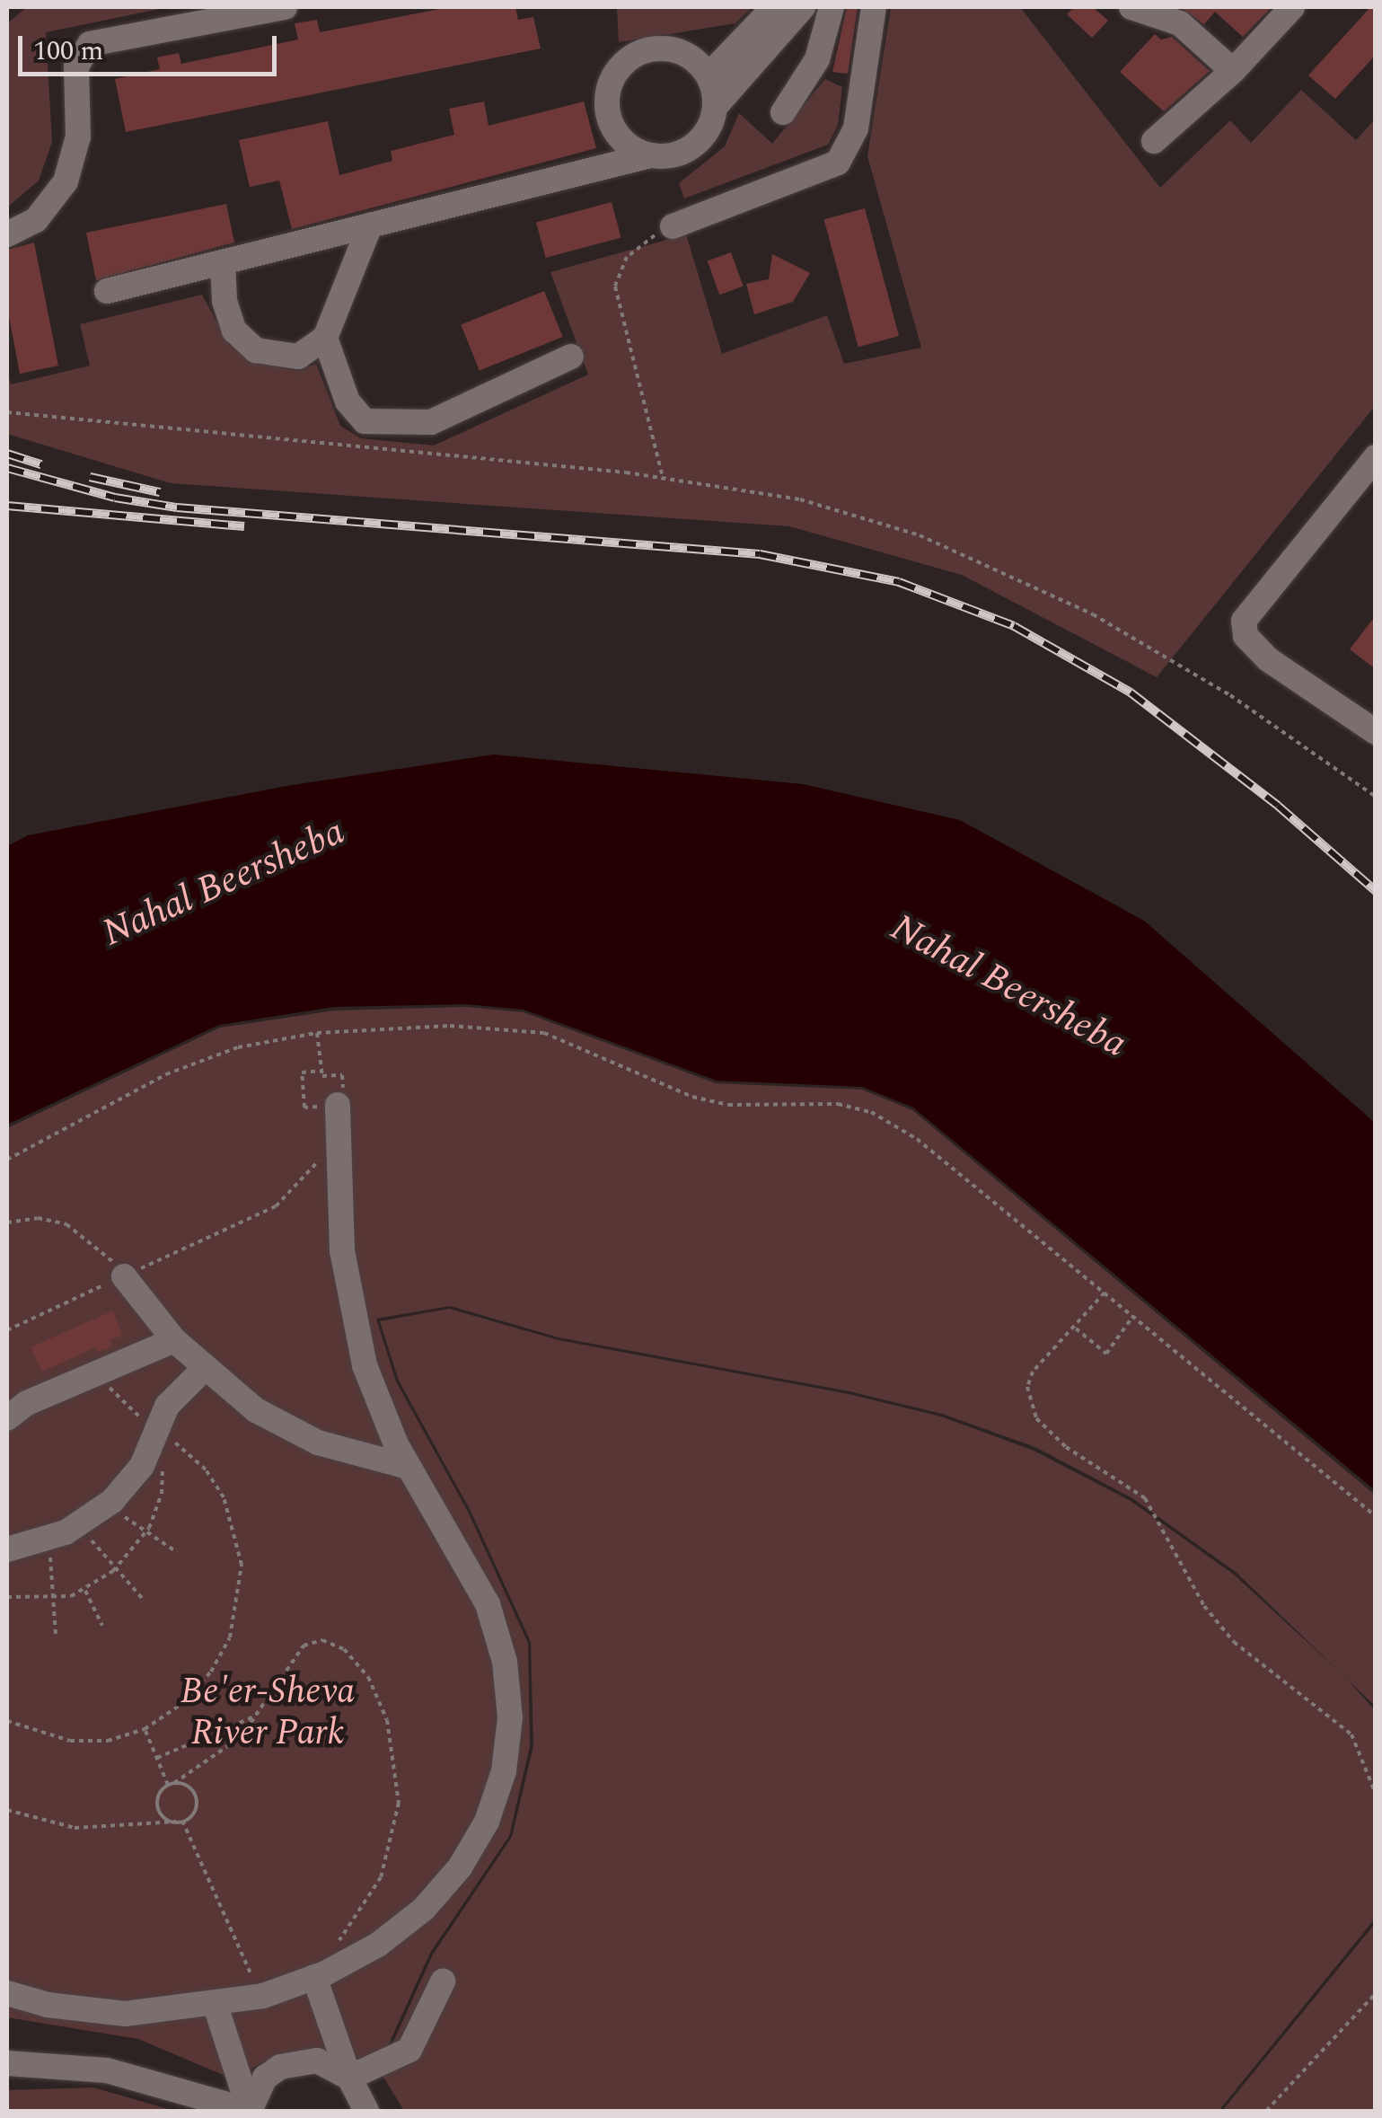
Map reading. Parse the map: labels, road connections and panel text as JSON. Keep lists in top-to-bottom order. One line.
{"water":["Nahal Beersheba"],"parks":["Be'er-Sheva River Park"],"scale_bar":"100 m"}
